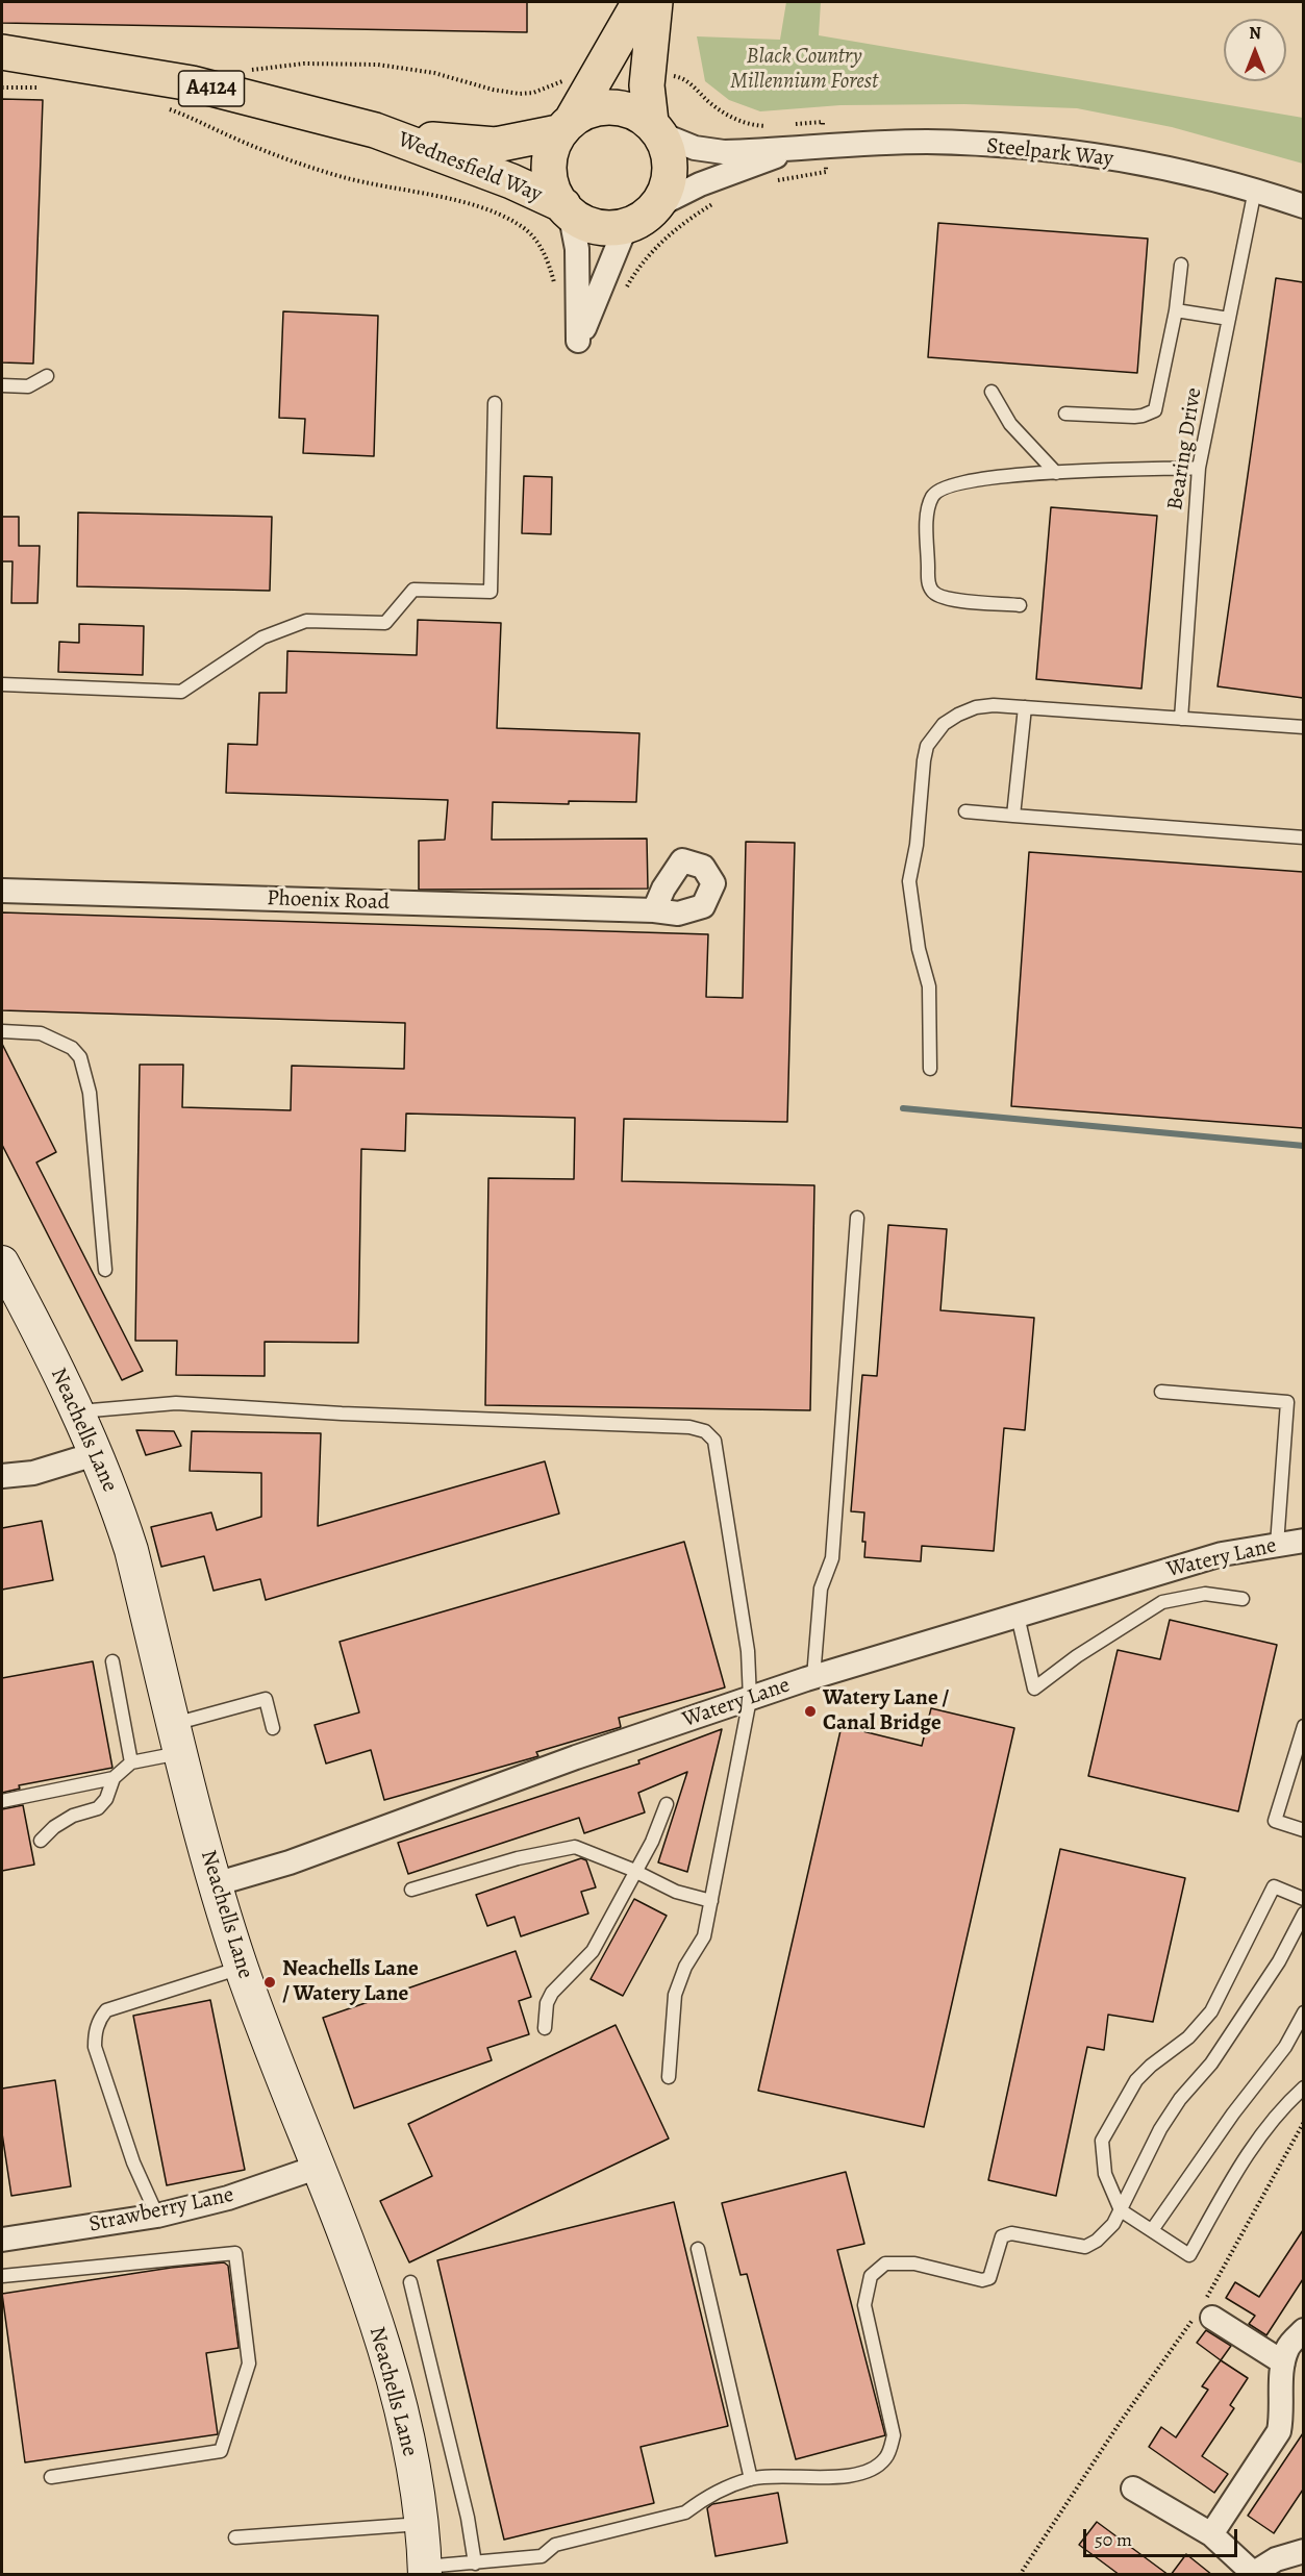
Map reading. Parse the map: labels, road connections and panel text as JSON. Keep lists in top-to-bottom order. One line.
{"streets":{"main road":["A4124","Wednesfield Way"],"street":["Steelpark Way","Phoenix Road","Neachells Lane","Watery Lane","Strawberry Lane"],"lane":["Bearing Drive"]},"crossings":[["Steelpark Way","Wednesfield Way"],["Steelpark Way","Bearing Drive"],["Neachells Lane","Watery Lane"],["Neachells Lane","Strawberry Lane"]],"parks":["Black Country Millennium Forest"],"places":["Watery Lane / Canal Bridge","Neachells Lane / Watery Lane"],"scale_bar":"50 m","north":"top"}
